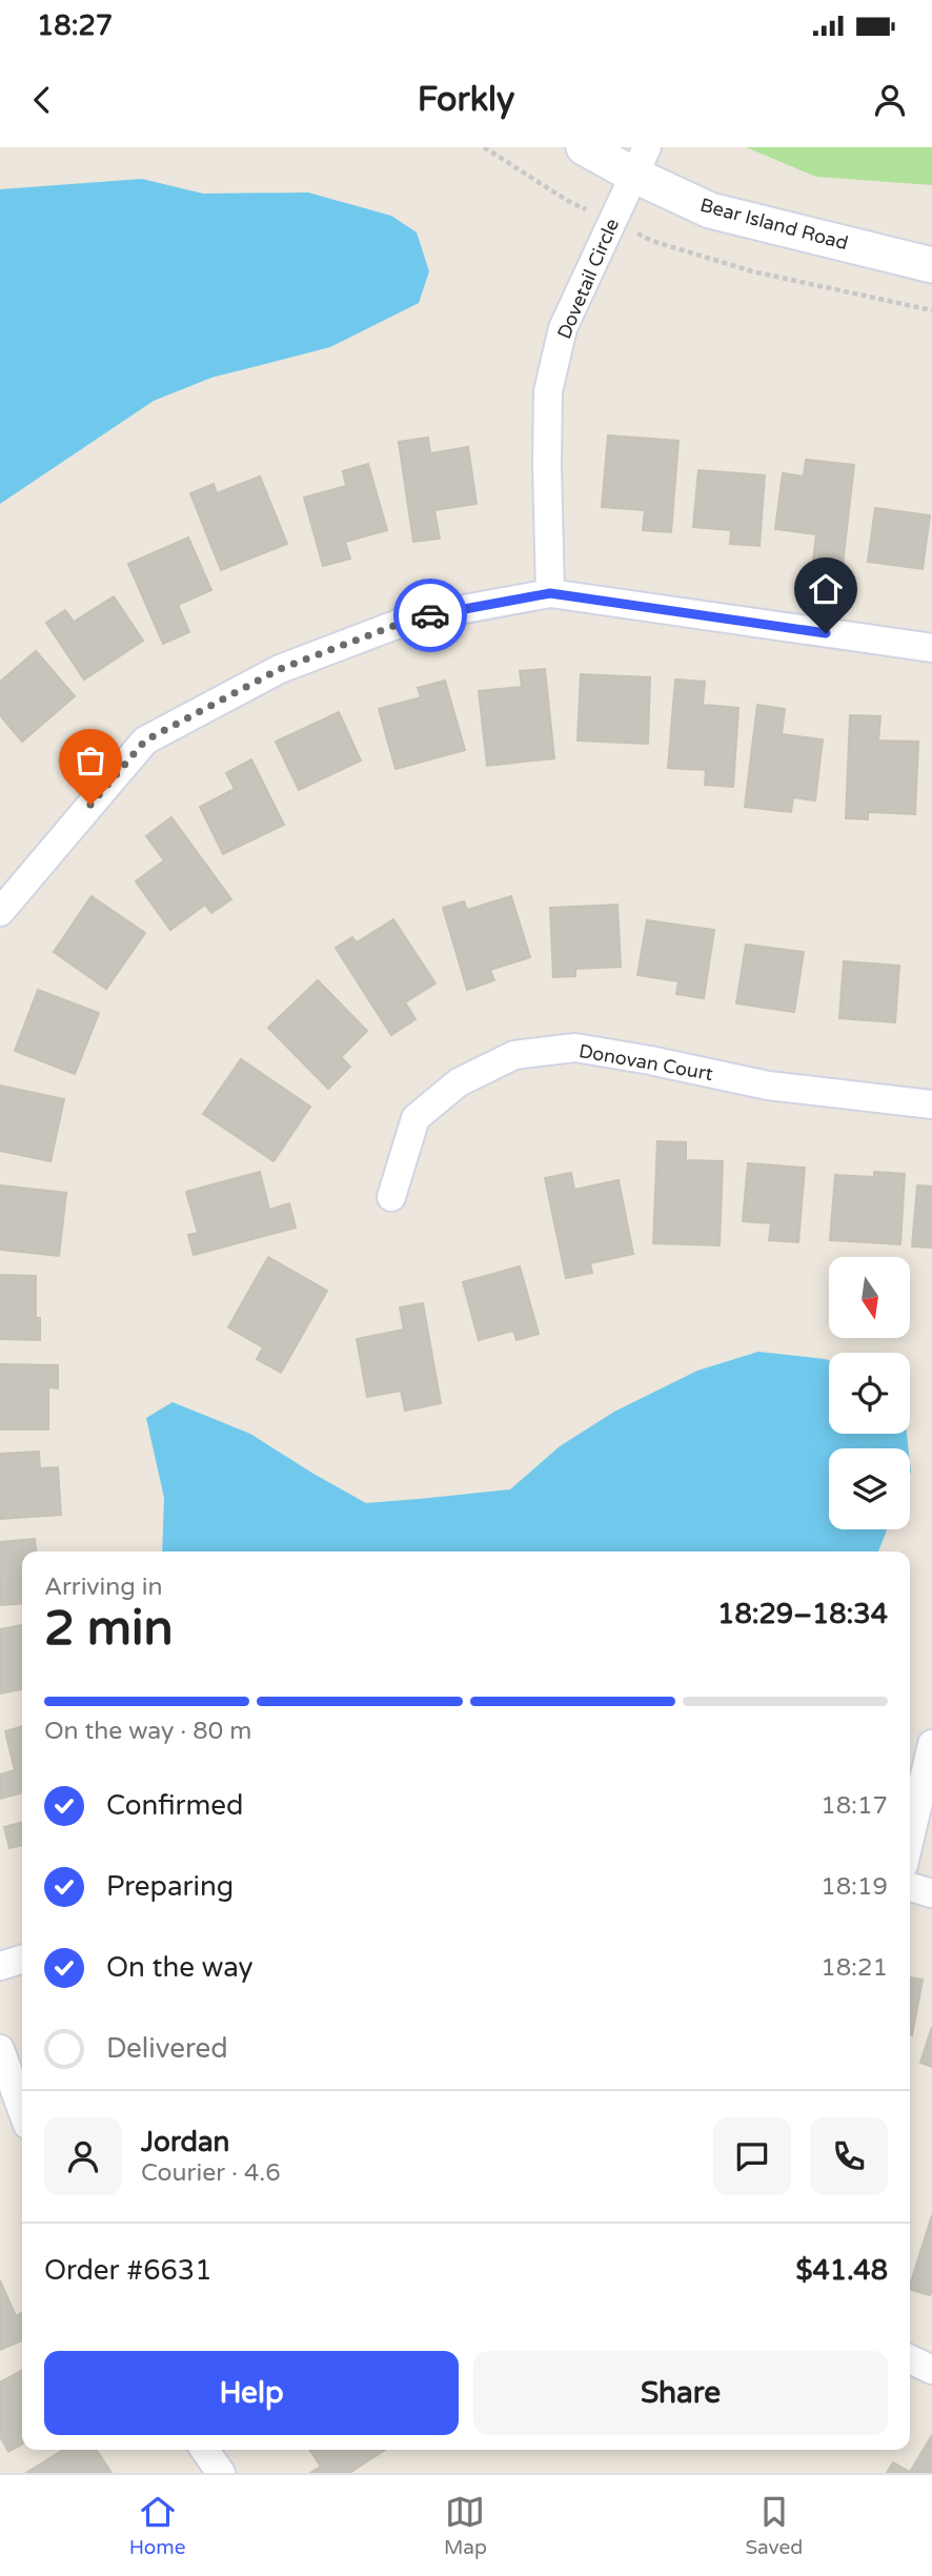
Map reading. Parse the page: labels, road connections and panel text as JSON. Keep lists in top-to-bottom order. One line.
{"streets":{"street":["Bear Island Road","Dovetail Circle","Donovan Court"]},"crossings":[["Bear Island Road","Dovetail Circle"]],"north":"bottom","page":{"status":"18:27","header":"Forkly","heading":["2 min","Arriving in","18:29–18:34"],"panel":["Jordan","Courier · 4.6","Order #6631","$41.48"],"bar":"On the way · 80 m","list":[["Confirmed","18:17"],["Preparing","18:19"],["On the way","18:21"],"Delivered"],"buttons":["Help","Share"],"tabs":["Home","Map","Saved"]}}
